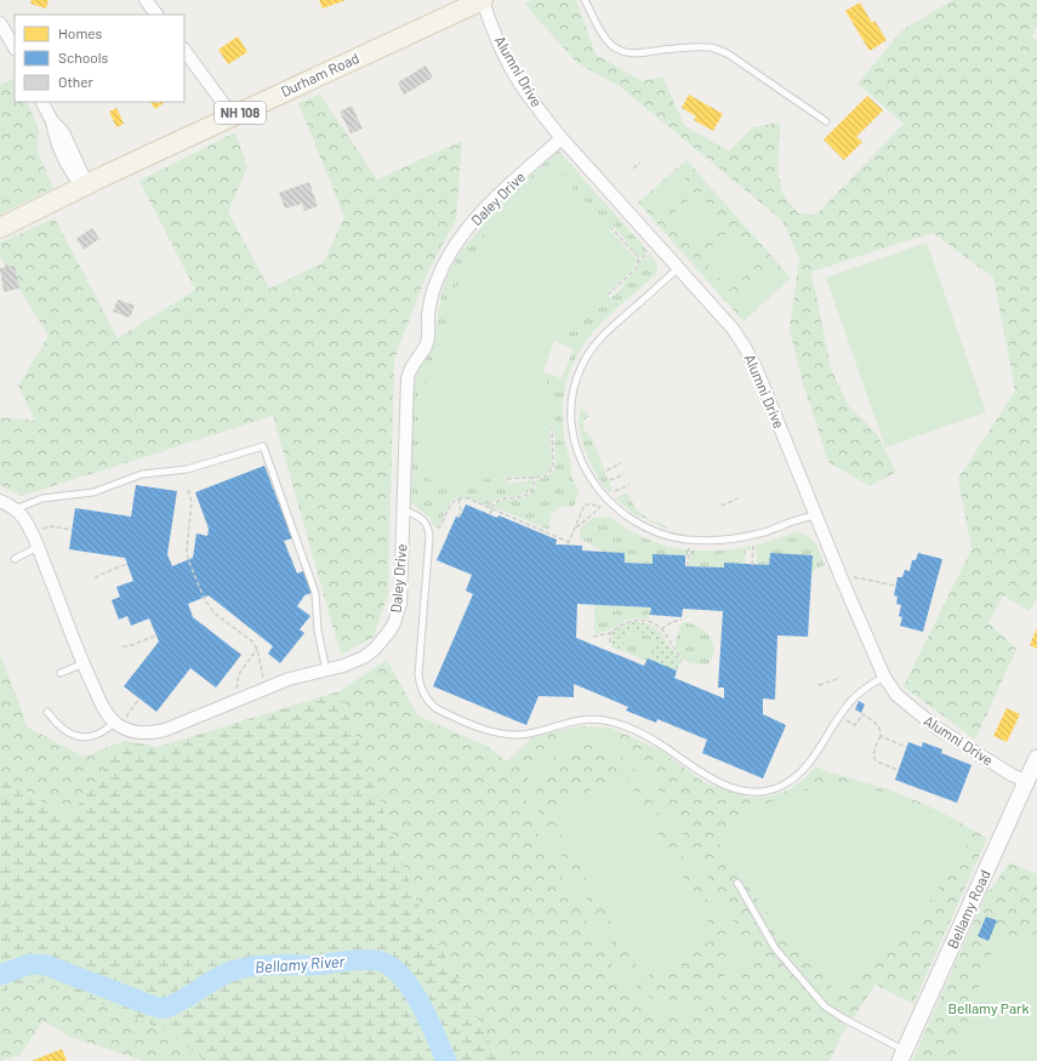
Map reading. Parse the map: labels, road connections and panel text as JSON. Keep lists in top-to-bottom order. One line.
{"streets":{"main road":["Durham Road","NH 108"],"street":["Alumni Drive","Daley Drive","Bellamy Road"]},"crossings":[["Alumni Drive","Durham Road"],["Alumni Drive","Daley Drive"],["Alumni Drive","Bellamy Road"]],"water":["Bellamy River"],"parks":["Bellamy Park"],"legend":["Homes","Schools","Other"]}
